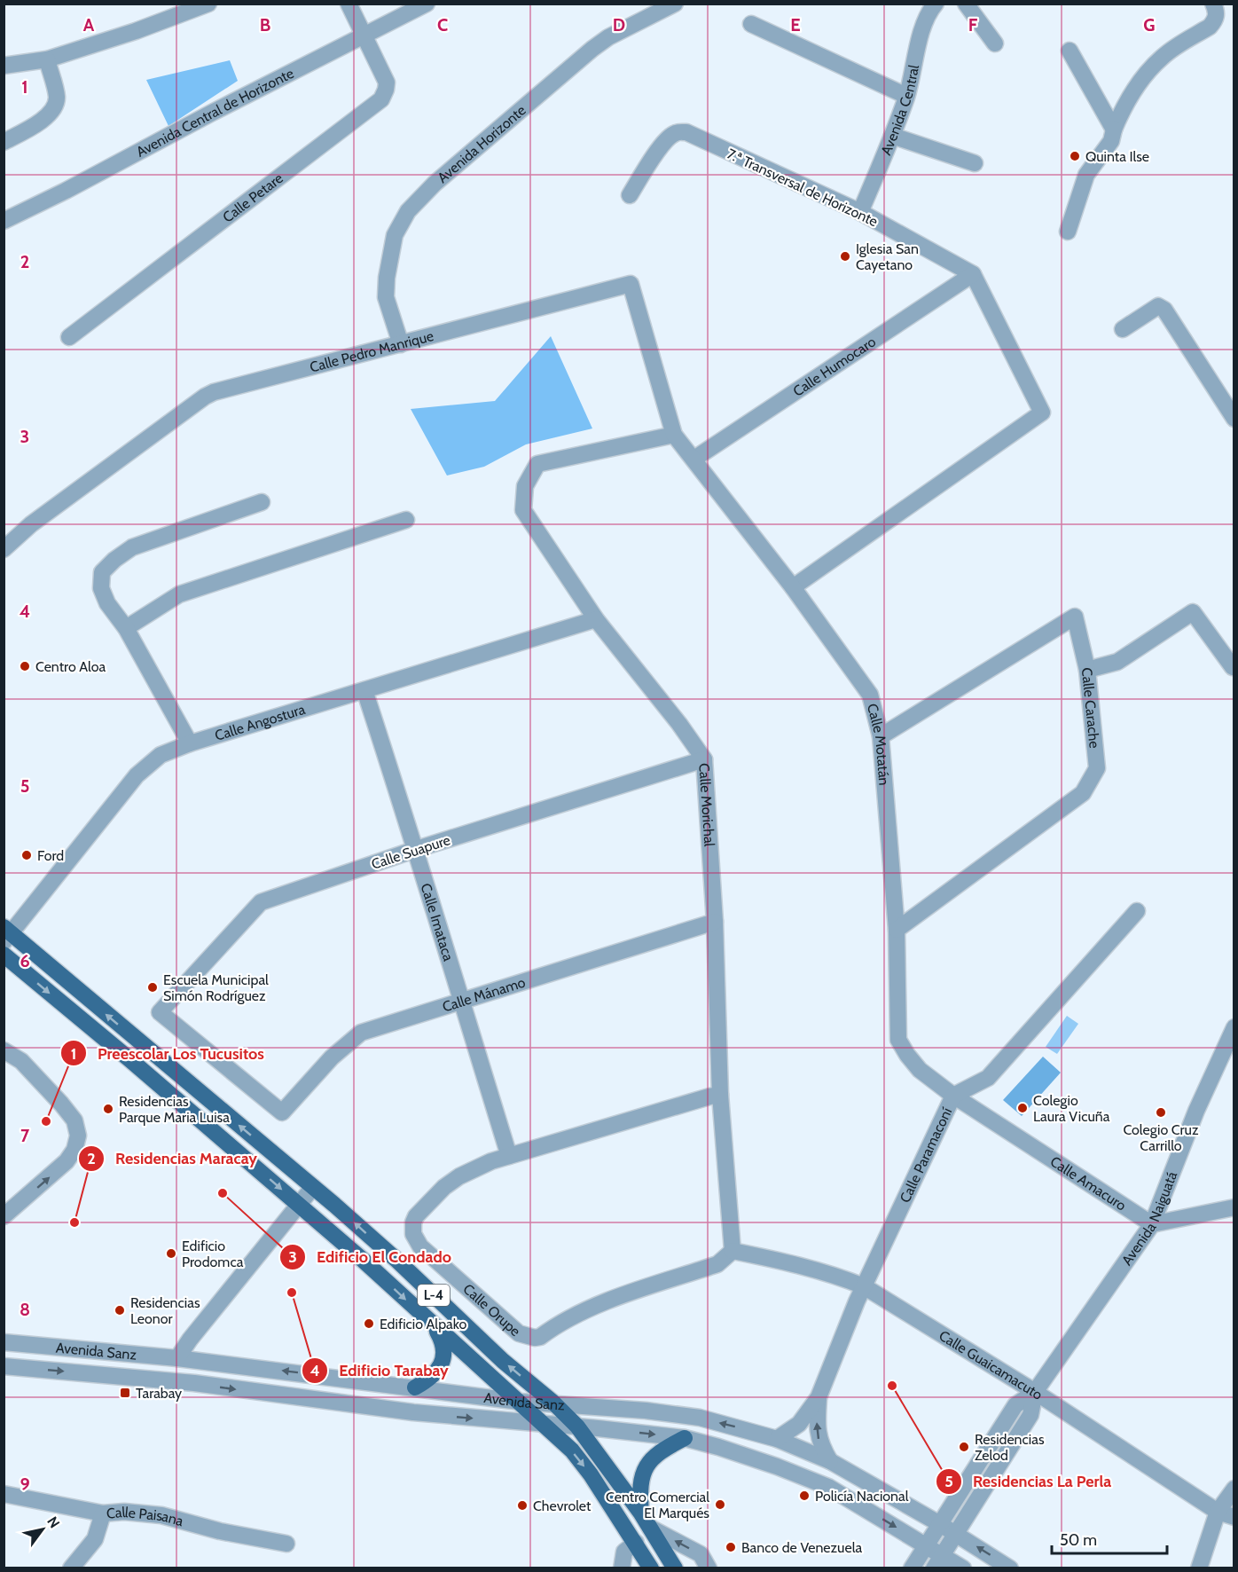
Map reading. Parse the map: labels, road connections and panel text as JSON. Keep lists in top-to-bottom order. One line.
{"streets":{"main road":["L-4"],"street":["Avenida Central","Avenida Central de Horizonte","Avenida Horizonte","7.ª Transversal de Horizonte","Calle Petare","Calle Pedro Manrique","Calle Humocaro","Calle Carache","Calle Angostura","Calle Motatán","Calle Morichal","Calle Suapure","Calle Imataca","Calle Mánamo","Calle Paramaconí","Calle Amacuro","Avenida Naiguatá","Calle Orupe","Avenida Sanz","Calle Guaicamacuto","Calle Paisana"]},"crossings":[["Avenida Central","7.ª Transversal de Horizonte"],["Avenida Central de Horizonte","Calle Petare"],["Avenida Horizonte","Calle Pedro Manrique"],["7.ª Transversal de Horizonte","Calle Humocaro"],["Calle Pedro Manrique","Calle Motatán"],["Calle Pedro Manrique","Calle Morichal"],["Calle Humocaro","Calle Motatán"],["Calle Carache","Calle Motatán"],["Calle Angostura","Calle Morichal"],["Calle Angostura","Calle Imataca"],["Calle Angostura","L-4"],["Calle Motatán","Calle Morichal"],["Calle Motatán","Calle Paramaconí"],["Calle Motatán","Calle Amacuro"],["Calle Morichal","Calle Suapure"],["Calle Morichal","Calle Mánamo"],["Calle Morichal","Calle Orupe"],["Calle Morichal","Calle Guaicamacuto"],["Calle Suapure","Calle Imataca"],["Calle Suapure","Calle Mánamo"],["Calle Imataca","Calle Mánamo"],["Calle Imataca","Calle Orupe"],["Calle Paramaconí","Calle Amacuro"],["Calle Paramaconí","Avenida Sanz"],["Calle Paramaconí","Calle Guaicamacuto"],["Calle Amacuro","Avenida Naiguatá"],["Avenida Naiguatá","Avenida Sanz"],["Avenida Naiguatá","Calle Guaicamacuto"],["L-4","Avenida Sanz"],["Calle Orupe","Calle Guaicamacuto"]],"places":{"other":["Quinta Ilse","Iglesia San Cayetano","Centro Aloa","Ford","Escuela Municipal Simón Rodríguez","Colegio Laura Vicuña","Residencias Parque Maria Luisa","Colegio Cruz Carrillo","Preescolar Los Tucusitos","Edificio El Condado","Residencias Maracay","Edificio Prodomca","Edificio Tarabay","Residencias Leonor","Edificio Alpako","Residencias La Perla","Residencias Zelod","Policía Nacional","Centro Comercial El Marqués","Chevrolet","Banco de Venezuela"],"transit":["Tarabay"]},"scale_bar":"50 m","north":"top right","grid":{"columns":["A","B","C","D","E","F","G"],"rows":["1","2","3","4","5","6","7","8","9"]}}
